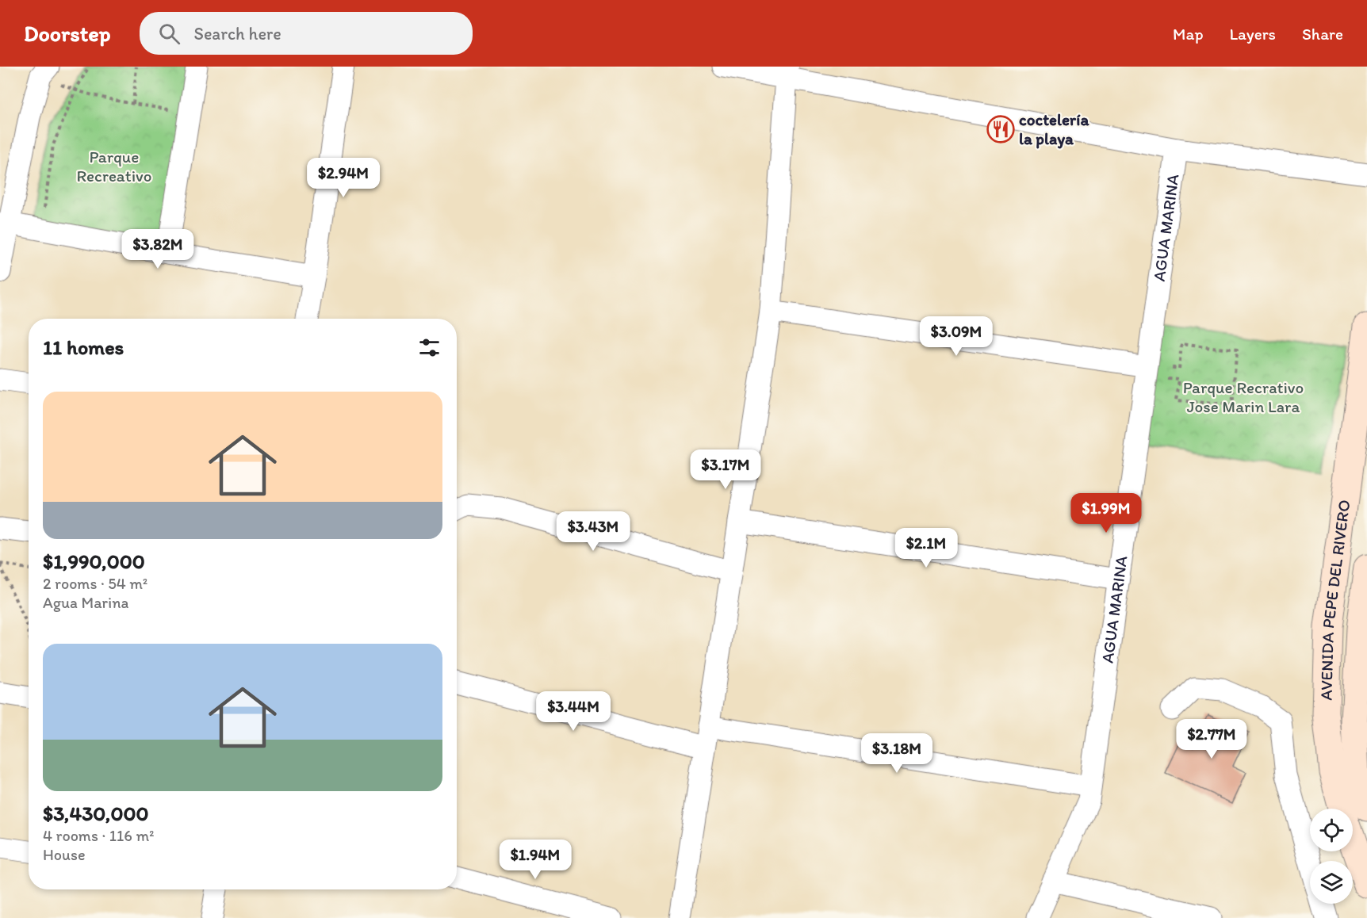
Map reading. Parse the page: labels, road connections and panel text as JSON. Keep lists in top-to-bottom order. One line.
{"streets":{"main road":["AVENIDA PEPE DEL RIVERO"],"street":["AGUA MARINA"]},"parks":["Parque Recreativo","Parque Recrativo Jose Marin Lara"],"places":{"restaurant":["coctelería la playa"]},"page":{"header":"Doorstep","search":"Search here","nav":["Map","Layers","Share"],"price":["$2.94M","$3.82M","$3.09M","$3.17M","$1.99M","$3.43M","$2.1M","$3.44M","$2.77M","$3.18M","$1.94M"],"heading":"11 homes","list":[{"name":"$1,990,000","note":"2 rooms · 54 m² · Agua Marina"},{"name":"$3,430,000","note":"4 rooms · 116 m² · House"}]}}
